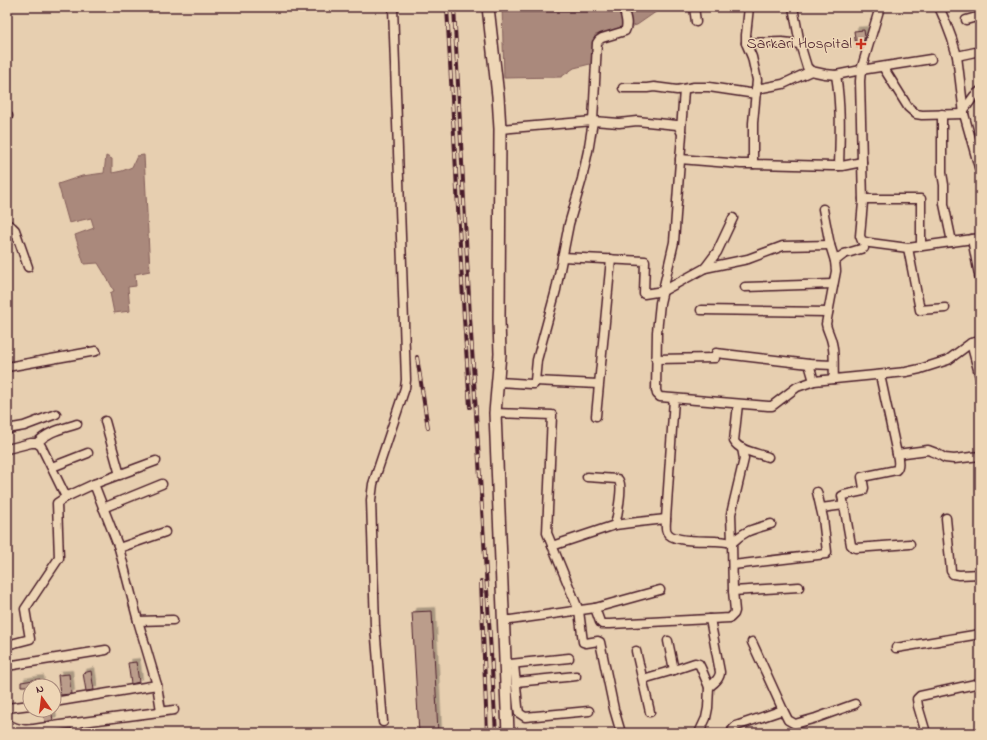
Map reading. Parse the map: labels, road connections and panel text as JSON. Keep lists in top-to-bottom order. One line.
{"places":{"health":["Sarkari Hospital"]},"north":"top"}
